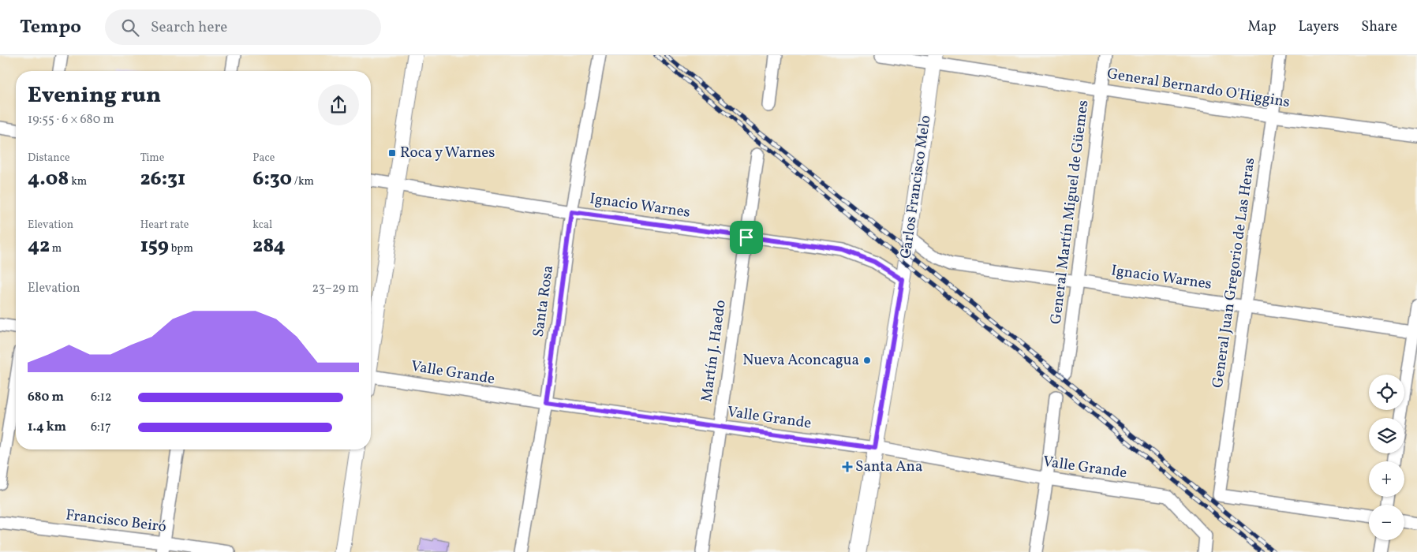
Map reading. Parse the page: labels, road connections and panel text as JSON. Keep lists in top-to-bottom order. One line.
{"streets":{"street":["General Bernardo O'Higgins","Carlos Francisco Melo","Ignacio Warnes","General Martín Miguel de Güemes","General Juan Gregorio de Las Heras","Santa Rosa","Martín J. Haedo","Valle Grande","Francisco Beiró"]},"crossings":[["General Bernardo O'Higgins","Carlos Francisco Melo"],["General Bernardo O'Higgins","General Martín Miguel de Güemes"],["General Bernardo O'Higgins","General Juan Gregorio de Las Heras"],["Carlos Francisco Melo","Ignacio Warnes"],["Carlos Francisco Melo","Valle Grande"],["Ignacio Warnes","General Martín Miguel de Güemes"],["Ignacio Warnes","General Juan Gregorio de Las Heras"],["Ignacio Warnes","Santa Rosa"],["Ignacio Warnes","Martín J. Haedo"],["Santa Rosa","Valle Grande"],["Martín J. Haedo","Valle Grande"]],"places":{"transit":["Roca y Warnes"],"other":["Nueva Aconcagua"],"health":["Santa Ana"]},"page":{"header":"Tempo","search":"Search here","nav":["Map","Layers","Share"],"heading":["Evening run","19:55 · 6 × 680 m"],"stats":[["Distance","4.08 km"],["Time","26:31"],["Pace","6:30 /km"],["Elevation","42 m"],["Heart rate","159 bpm"],["kcal","284"]],"chart":["Elevation","23–29 m"],"map_buttons":["+","−"],"list":[{"name":"680 m","note":"6:12"},{"name":"1.4 km","note":"6:17"}]}}
